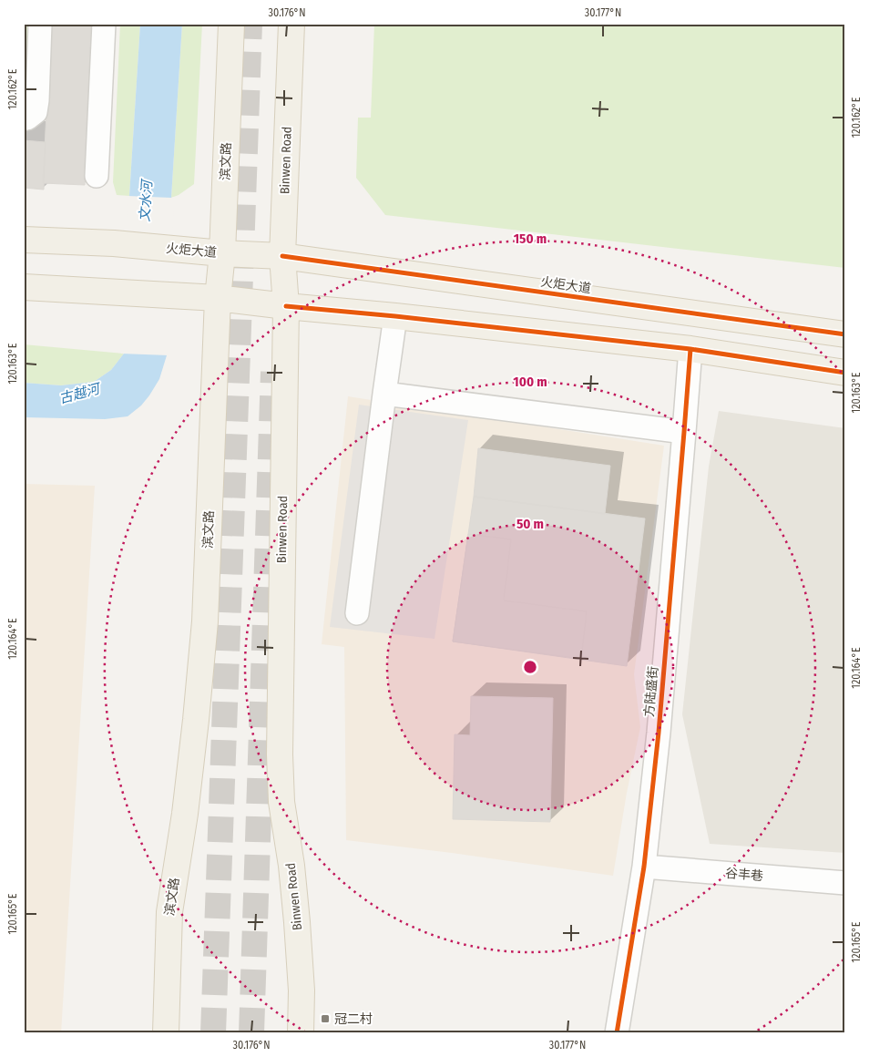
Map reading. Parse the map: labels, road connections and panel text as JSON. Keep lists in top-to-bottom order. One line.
{"streets":{"main road":["Binwen Road","滨文路","火炬大道"],"street":["方陆盛街","谷丰巷"]},"crossings":[["Binwen Road","火炬大道"],["滨文路","火炬大道"],["方陆盛街","谷丰巷"]],"water":["文水河","古越河"],"places":{"transit":["冠二村"]},"coordinates":["30.176°N","30.177°N","120.162°E","120.163°E","120.164°E","120.165°E"],"rings":["150 m","100 m","50 m"]}
